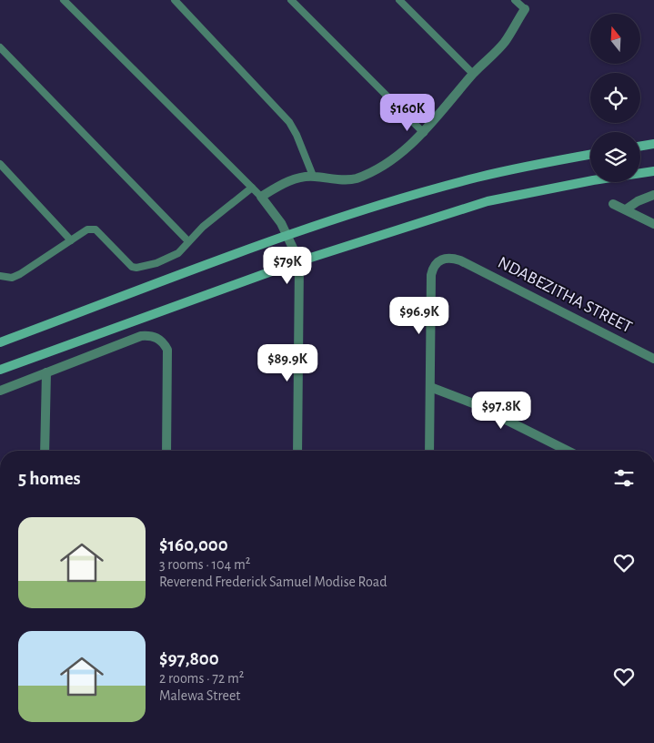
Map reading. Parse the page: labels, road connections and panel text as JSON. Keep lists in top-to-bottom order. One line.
{"streets":{"street":["NDABEZITHA STREET"]},"north":"top","page":{"price":["$160K","$79K","$96.9K","$89.9K","$97.8K"],"heading":"5 homes","list":[{"name":"$160,000","note":"3 rooms · 104 m² · Reverend Frederick Samuel Modise Road"},{"name":"$97,800","note":"2 rooms · 72 m² · Malewa Street"}]}}
